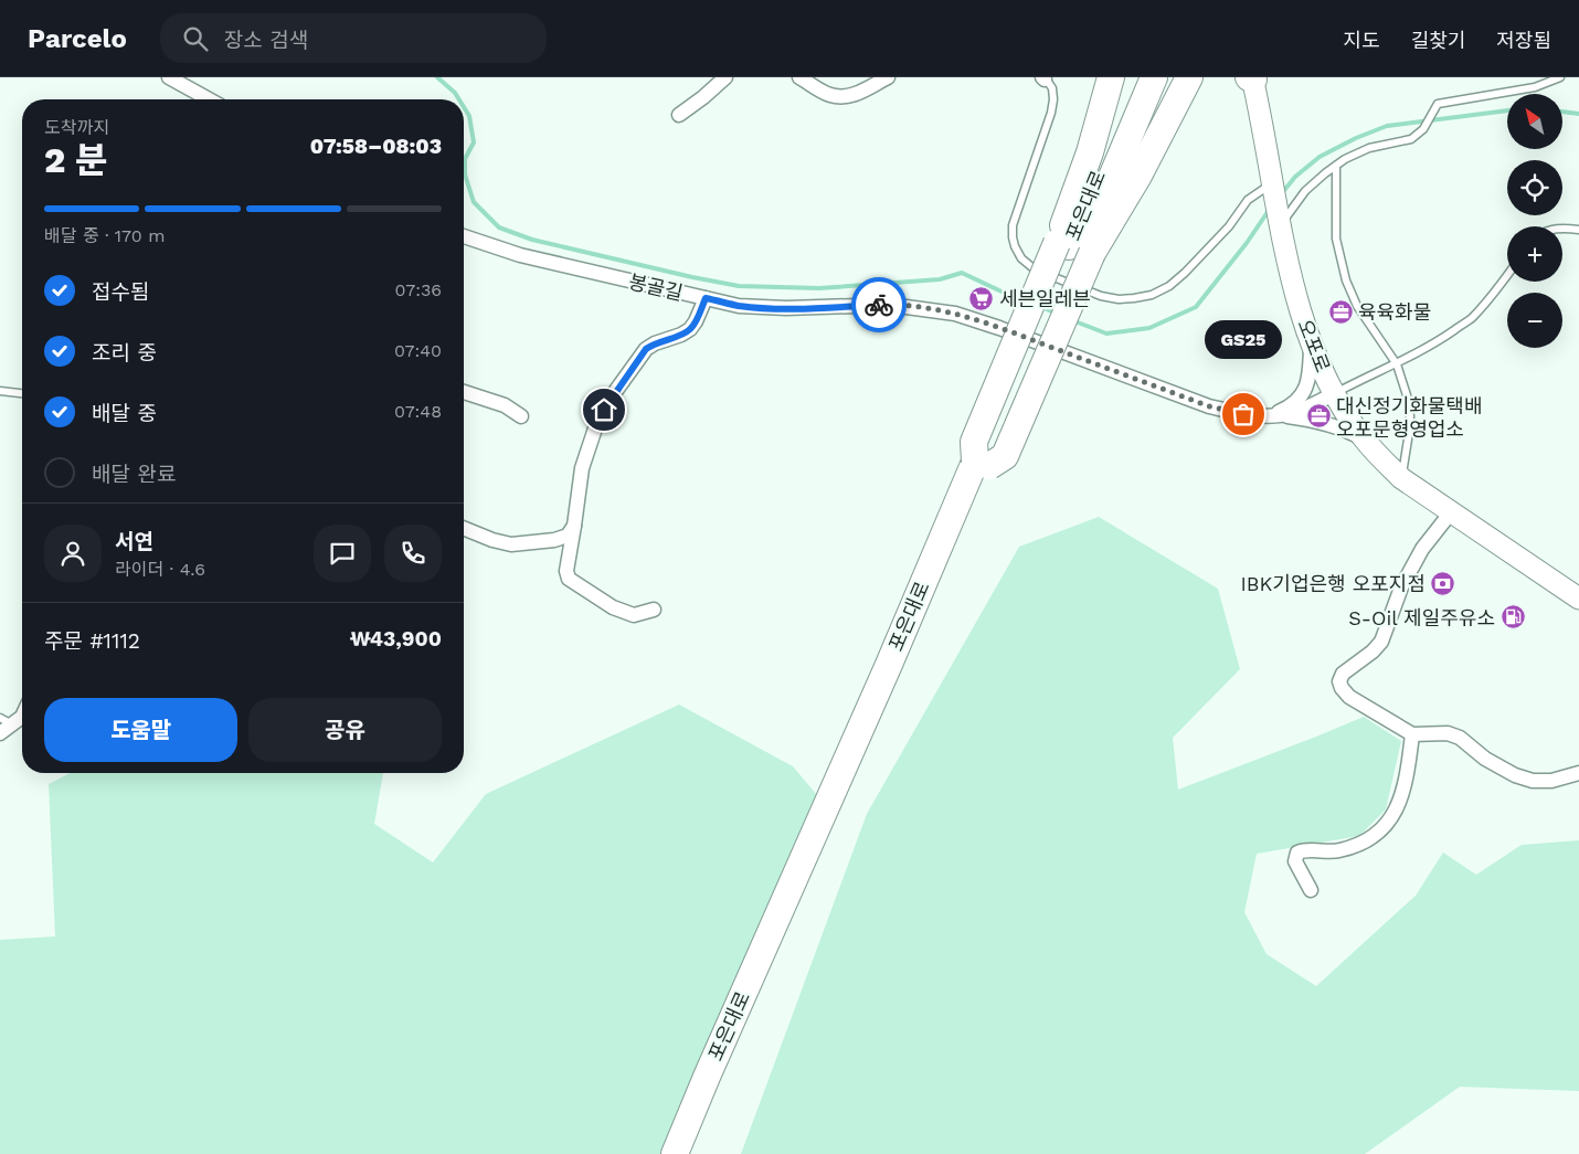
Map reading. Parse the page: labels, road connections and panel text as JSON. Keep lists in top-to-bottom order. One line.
{"streets":{"highway":["포은대로"],"street":["봉골길","오포로"]},"crossings":[["봉골길","오포로"]],"places":{"supermarket":["세븐일레븐"],"office":["육육화물","대신정기화물택배 오포문형영업소"],"other":["GS25"],"bank":["IBK기업은행 오포지점"],"fuel station":["S-Oil 제일주유소"]},"north":"top left","page":{"header":"Parcelo","search":"장소 검색","nav":["지도","길찾기","저장됨"],"map_buttons":["+","−"],"heading":["2 분","도착까지","07:58–08:03"],"panel":["서연","라이더 · 4.6","주문 #1112","₩43,900"],"bar":"배달 중 · 170 m","list":[["접수됨","07:36"],["조리 중","07:40"],["배달 중","07:48"],"배달 완료"],"bubble":"GS25","buttons":["도움말","공유"]}}
